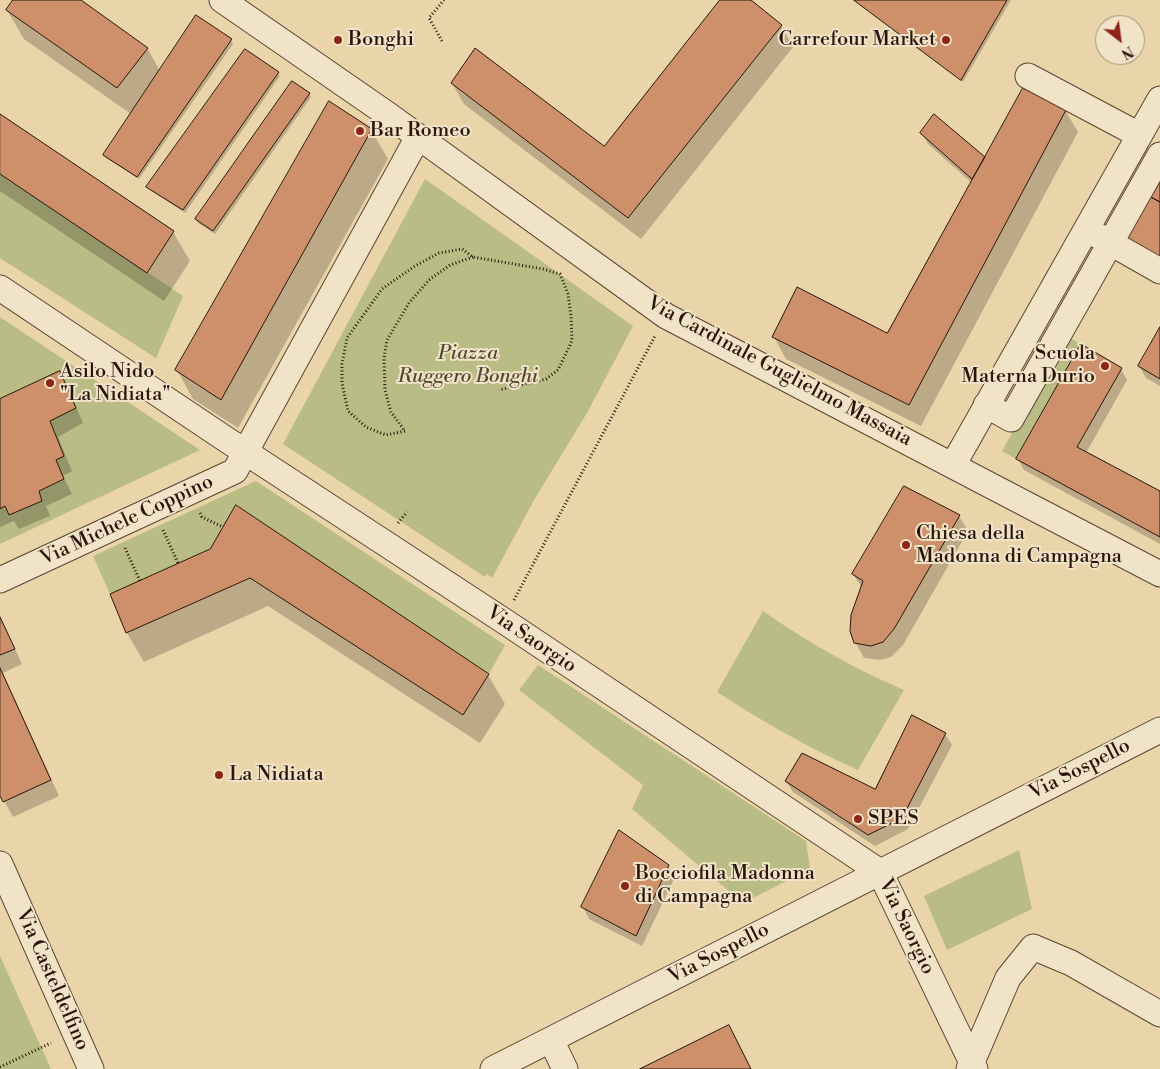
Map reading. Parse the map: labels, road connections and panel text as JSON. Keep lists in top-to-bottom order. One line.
{"streets":{"street":["Via Cardinale Guglielmo Massaia","Via Michele Coppino","Via Saorgio","Via Sospello","Via Casteldelfino"]},"crossings":[["Via Michele Coppino","Via Saorgio"],["Via Saorgio","Via Sospello"]],"parks":["Piazza Ruggero Bonghi"],"places":["Bonghi","Carrefour Market","Bar Romeo","Scuola Materna Durio","Asilo Nido \"La Nidiata\"","Chiesa della Madonna di Campagna","La Nidiata","SPES","Bocciofila Madonna di Campagna"],"north":"bottom right"}
